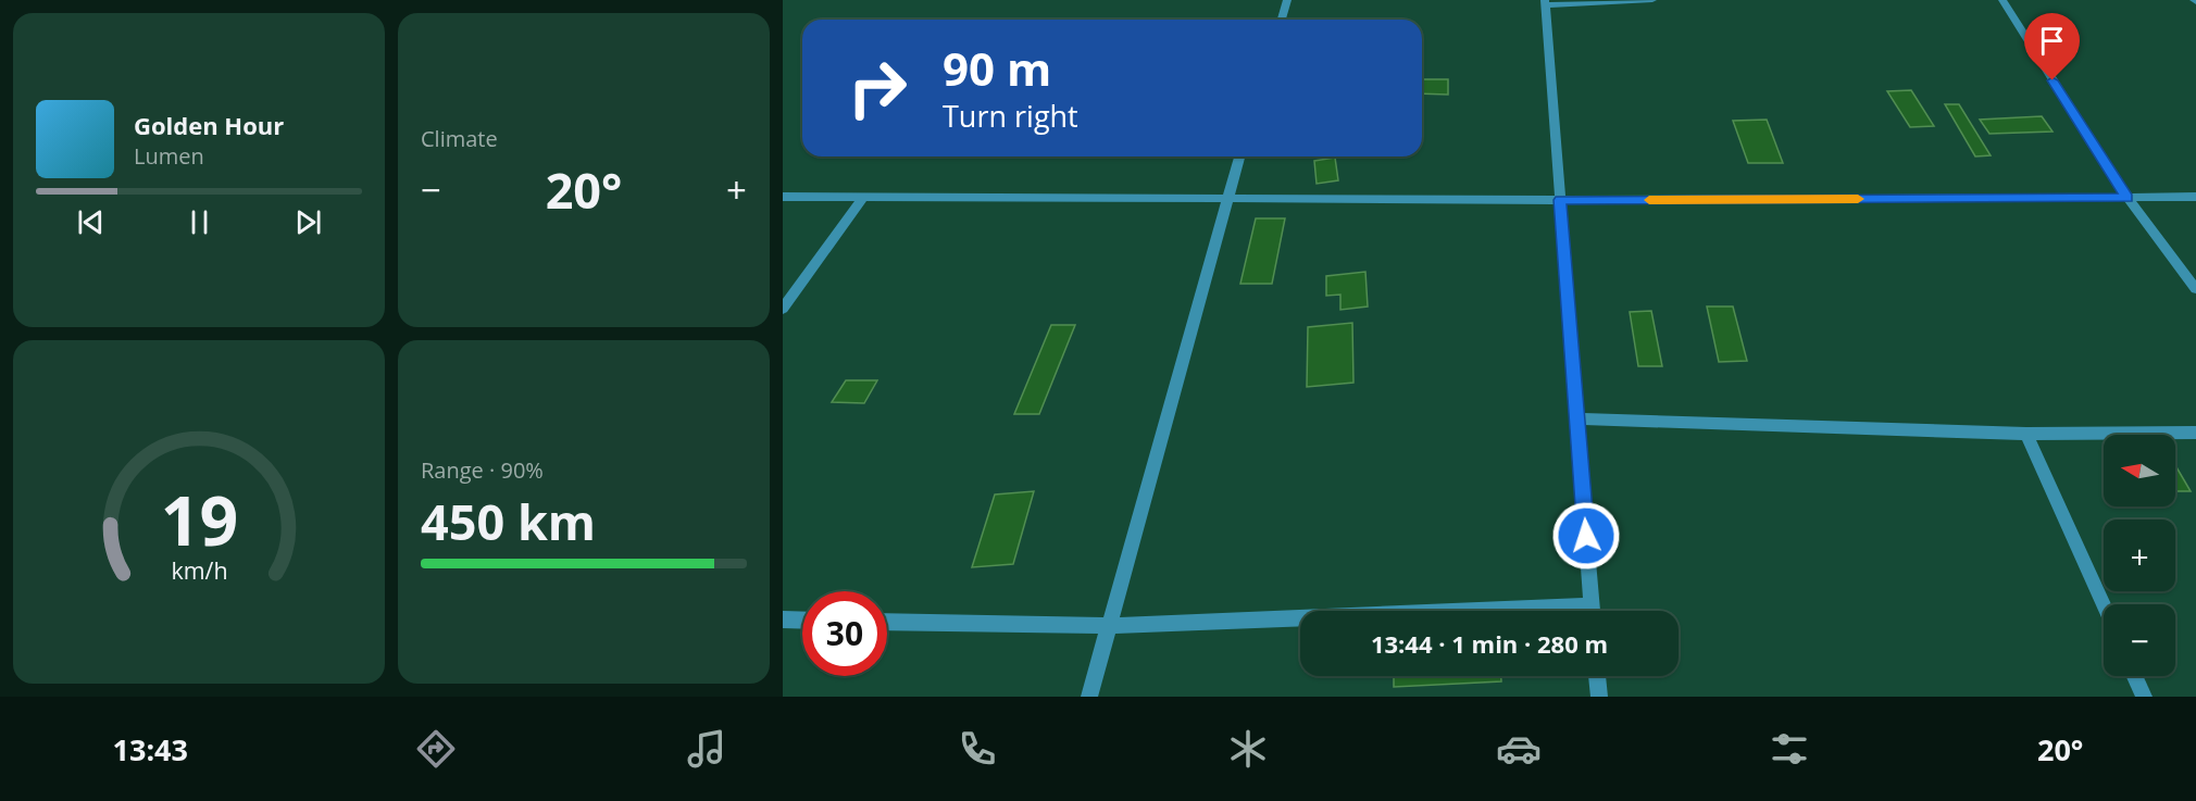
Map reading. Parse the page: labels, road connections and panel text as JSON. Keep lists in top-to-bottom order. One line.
{"north":"left","page":{"tile":["Climate",["Range · 90%","450 km"]],"turn":["90 m","Turn right"],"song":["Golden Hour","Lumen"],"heat":["−","20°","+"],"map_buttons":["+","−"],"limit":"30","trip":"13:44 · 1 min · 280 m","tabs":["13:43","20°"],"gauge":["19","km/h"]}}
